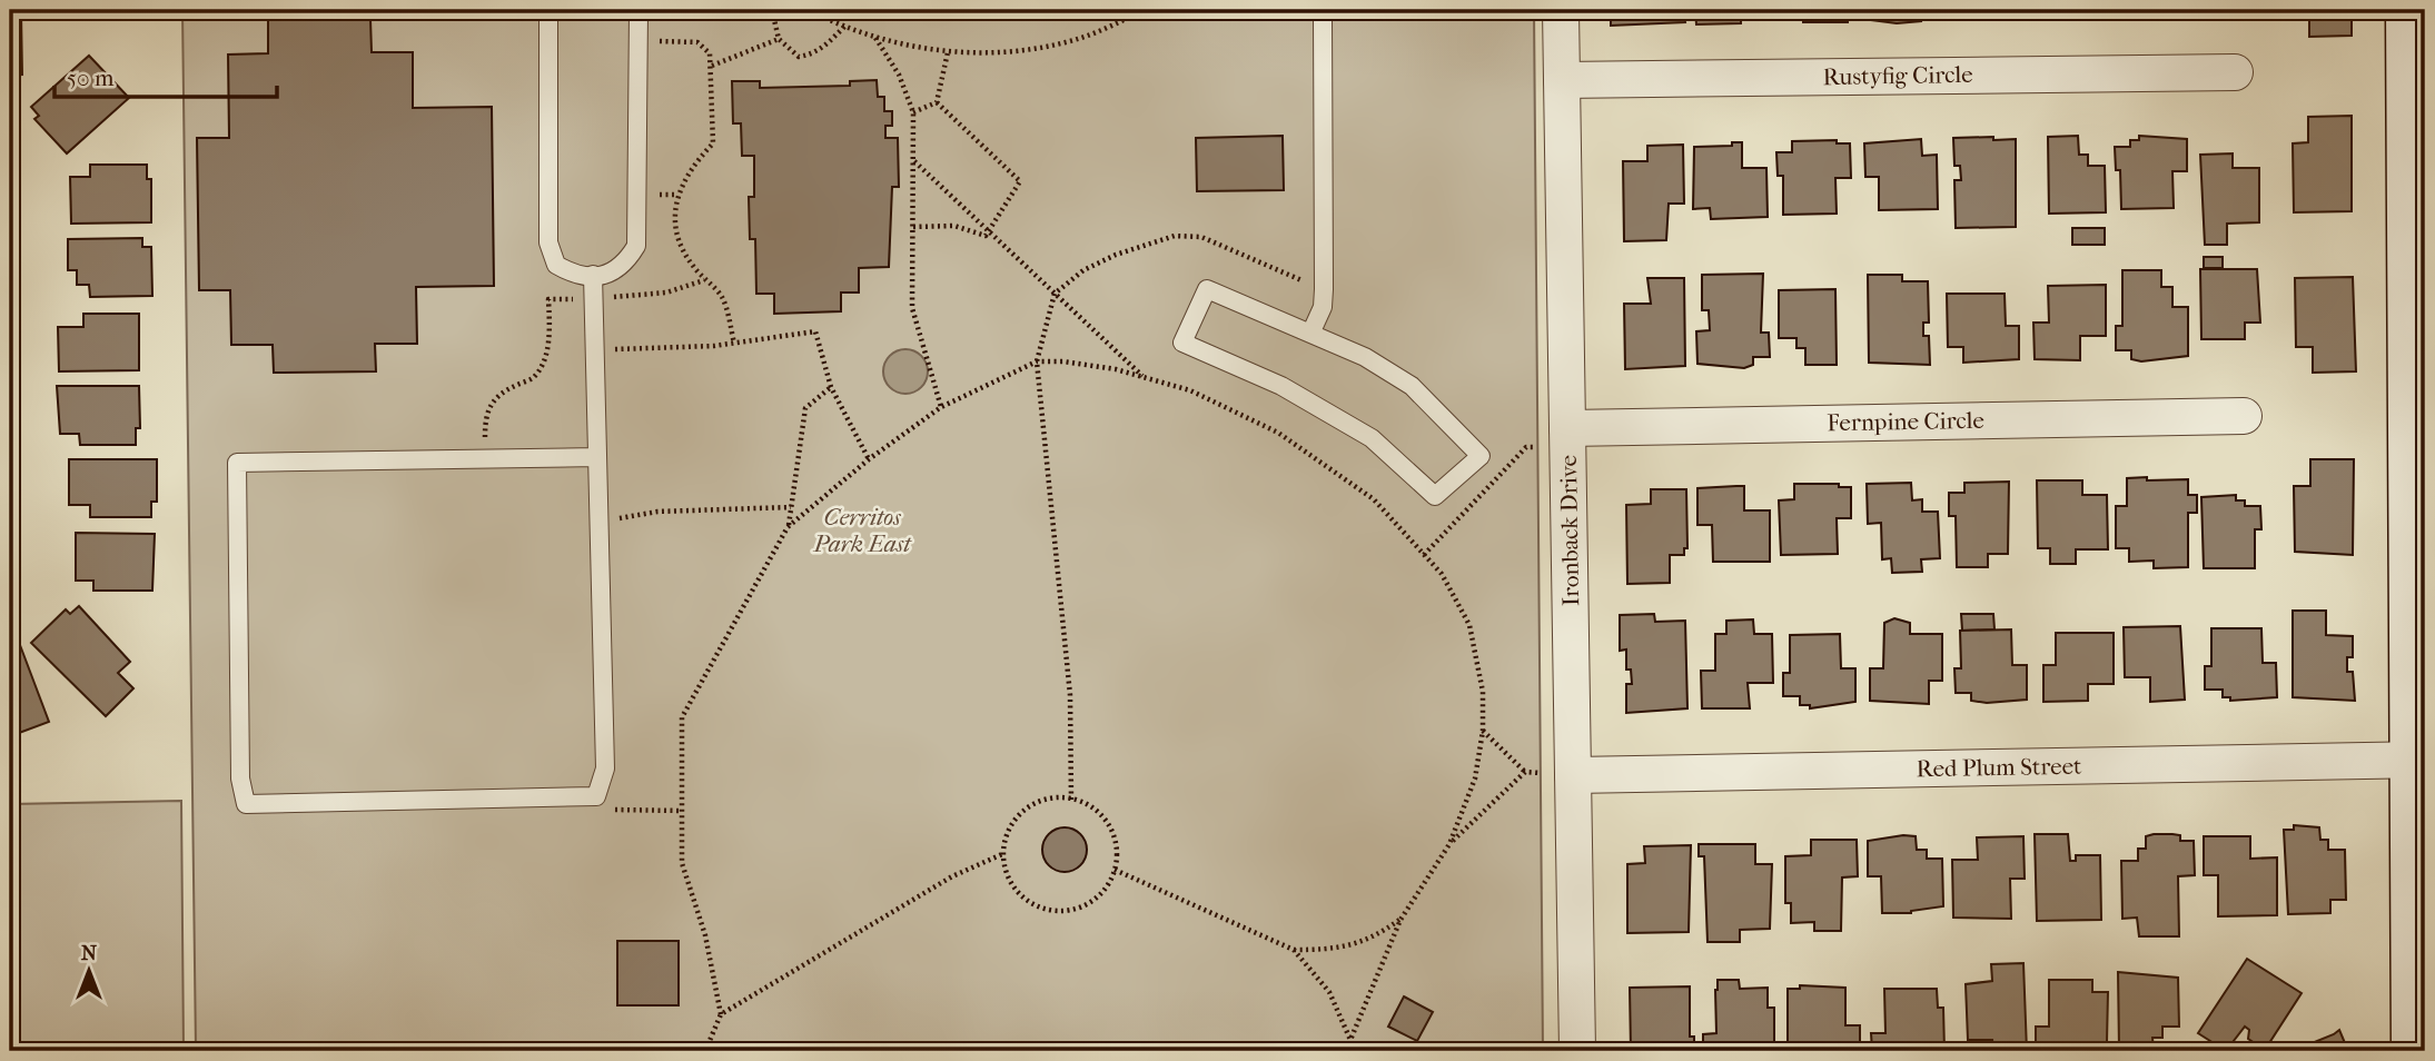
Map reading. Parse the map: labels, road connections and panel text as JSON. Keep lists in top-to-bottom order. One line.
{"streets":{"street":["Rustyfig Circle","Fernpine Circle","Ironback Drive","Red Plum Street"]},"crossings":[["Rustyfig Circle","Ironback Drive"],["Fernpine Circle","Ironback Drive"],["Ironback Drive","Red Plum Street"]],"parks":["Cerritos Park East"],"scale_bar":"50 m","north":"top"}
